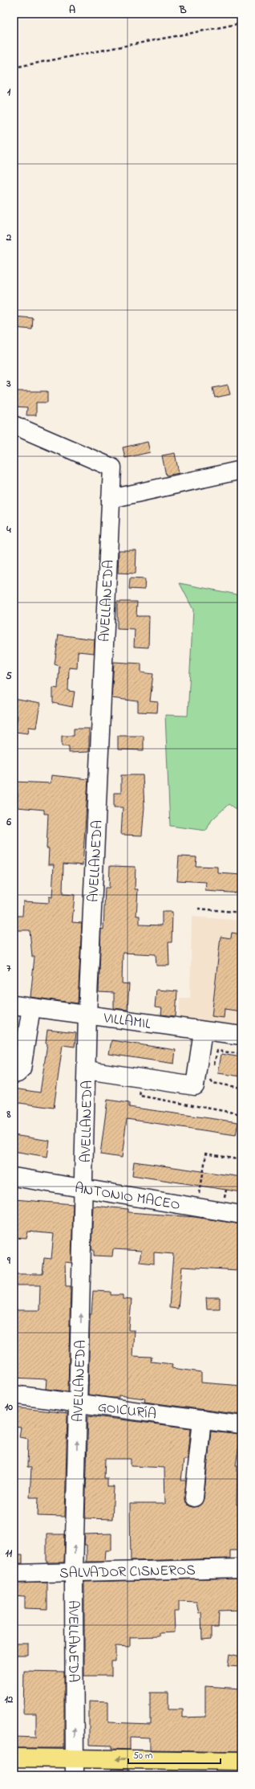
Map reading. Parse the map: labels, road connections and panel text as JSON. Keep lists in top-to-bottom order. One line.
{"streets":{"street":["AVELLANEDA","VILLAMIL","ANTONIO MACEO","GOICURÍA","SALVADOR CISNEROS"]},"crossings":[["AVELLANEDA","VILLAMIL"],["AVELLANEDA","ANTONIO MACEO"],["AVELLANEDA","GOICURÍA"],["AVELLANEDA","SALVADOR CISNEROS"]],"one_way":["AVELLANEDA"],"scale_bar":"50 m","grid":{"columns":["A","B"],"rows":["1","2","3","4","5","6","7","8","9","10","11","12"]}}
